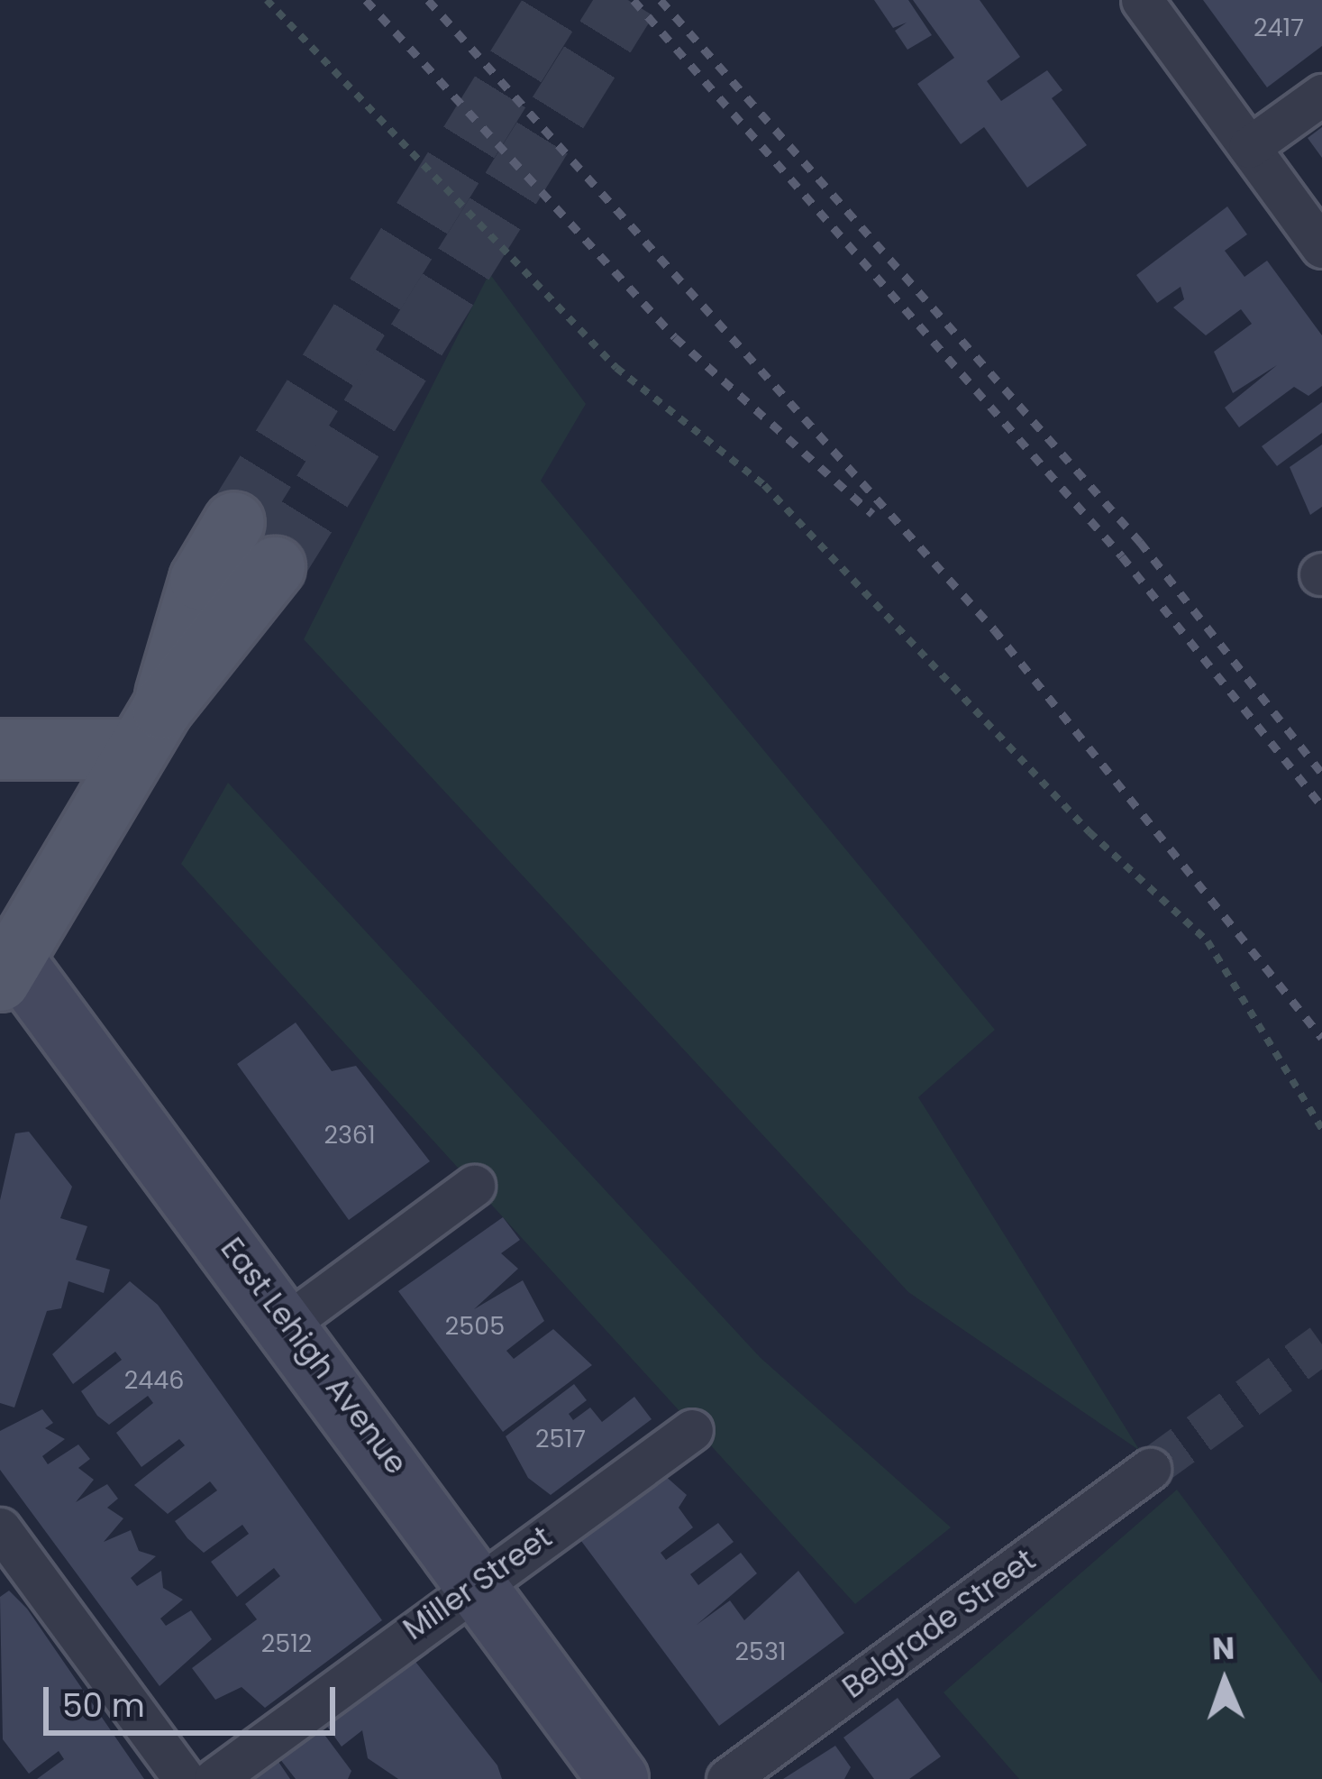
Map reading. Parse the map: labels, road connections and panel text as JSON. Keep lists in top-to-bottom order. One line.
{"streets":{"main road":["East Lehigh Avenue"],"street":["Miller Street","Belgrade Street"]},"crossings":[["East Lehigh Avenue","Miller Street"]],"house_numbers":["2417","2361","2505","2446","2517","2512","2531"],"scale_bar":"50 m","north":"top"}
